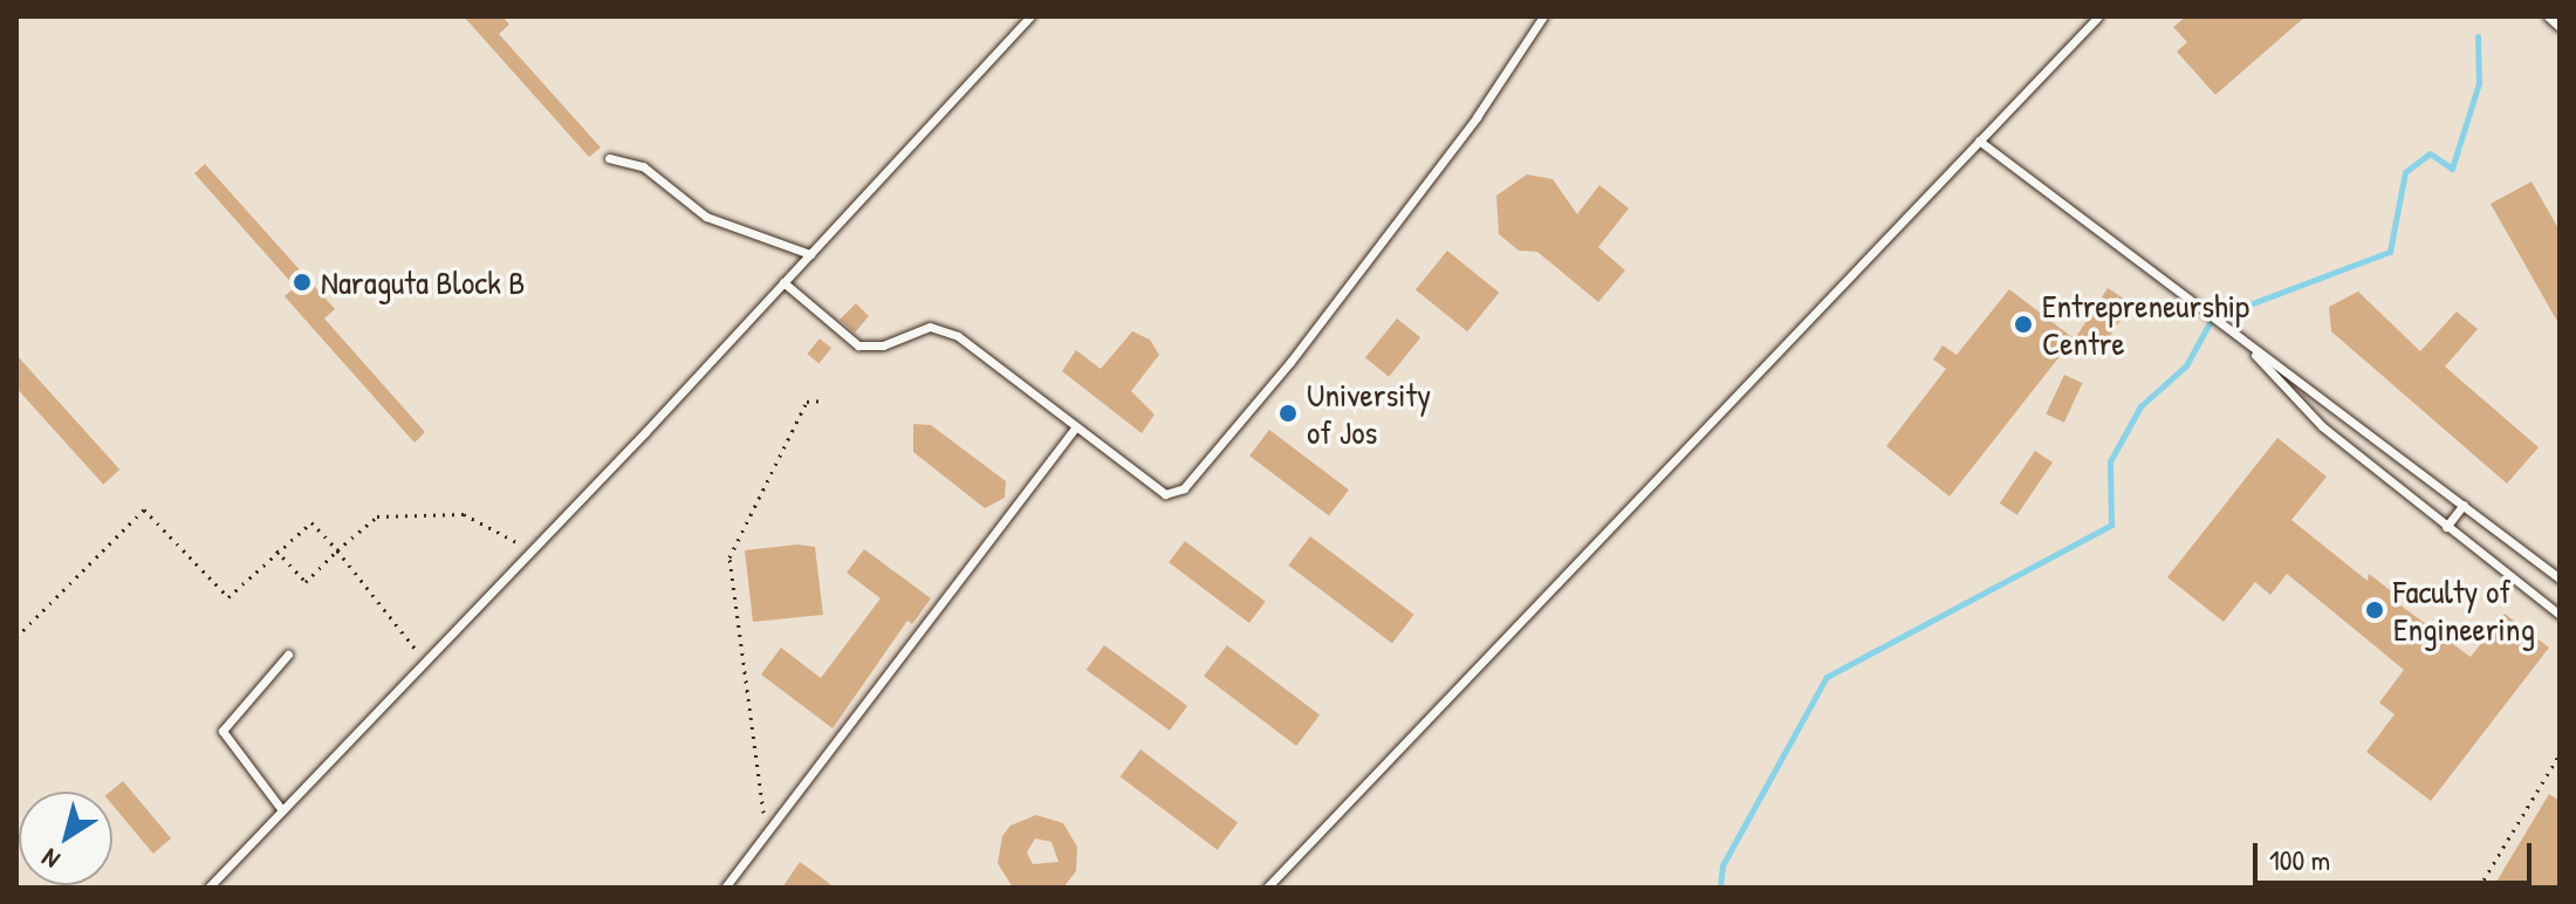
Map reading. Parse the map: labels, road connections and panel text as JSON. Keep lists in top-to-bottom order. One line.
{"places":["Naraguta Block B","Entrepreneurship Centre","University of Jos","Faculty of Engineering"],"scale_bar":"100 m","north":"bottom left"}
